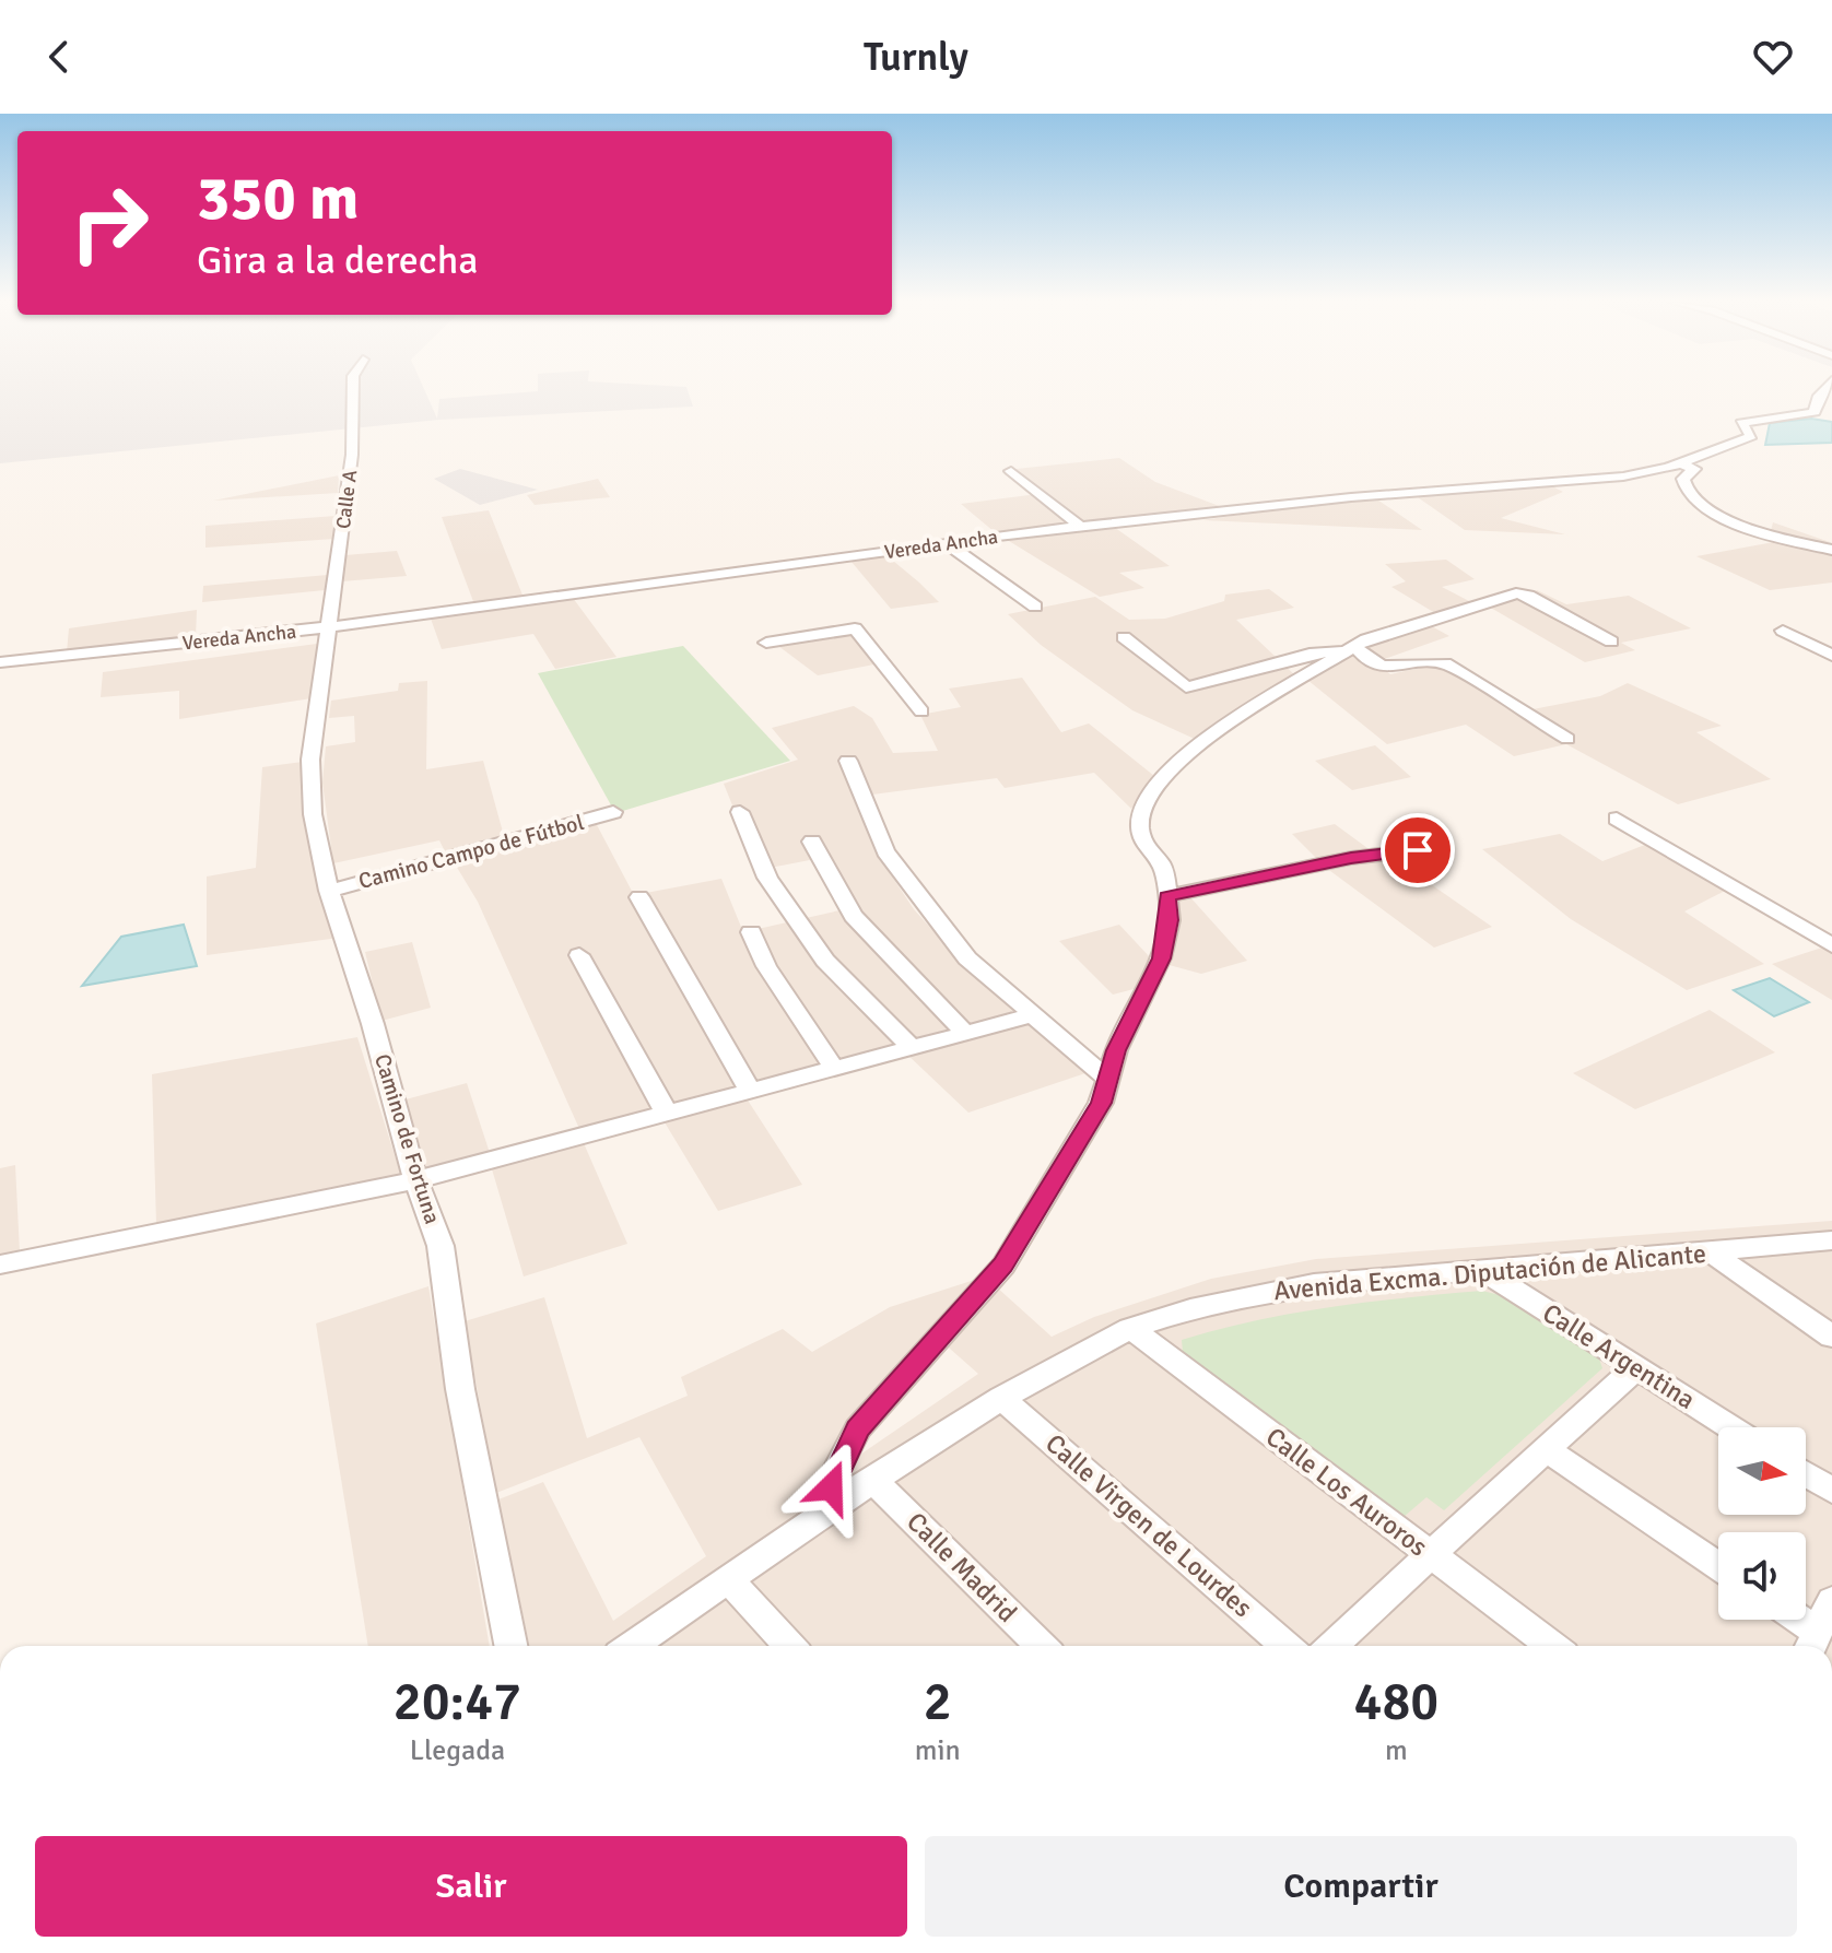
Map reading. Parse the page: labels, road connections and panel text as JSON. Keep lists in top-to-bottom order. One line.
{"streets":{"street":["Calle A","Vereda Ancha","Camino Campo de Fútbol","Camino de Fortuna","Avenida Excma. Diputación de Alicante","Calle Argentina","Calle Los Auroros","Calle Virgen de Lourdes","Calle Madrid"]},"crossings":[["Calle A","Vereda Ancha"],["Calle A","Camino de Fortuna"],["Vereda Ancha","Camino de Fortuna"],["Camino Campo de Fútbol","Camino de Fortuna"],["Avenida Excma. Diputación de Alicante","Calle Argentina"],["Avenida Excma. Diputación de Alicante","Calle Los Auroros"],["Avenida Excma. Diputación de Alicante","Calle Virgen de Lourdes"],["Avenida Excma. Diputación de Alicante","Calle Madrid"]],"north":"right","page":{"header":"Turnly","turn":["350 m","Gira a la derecha"],"eta":["20:47","Llegada","2","min","480","m"],"buttons":["Salir","Compartir"]}}
